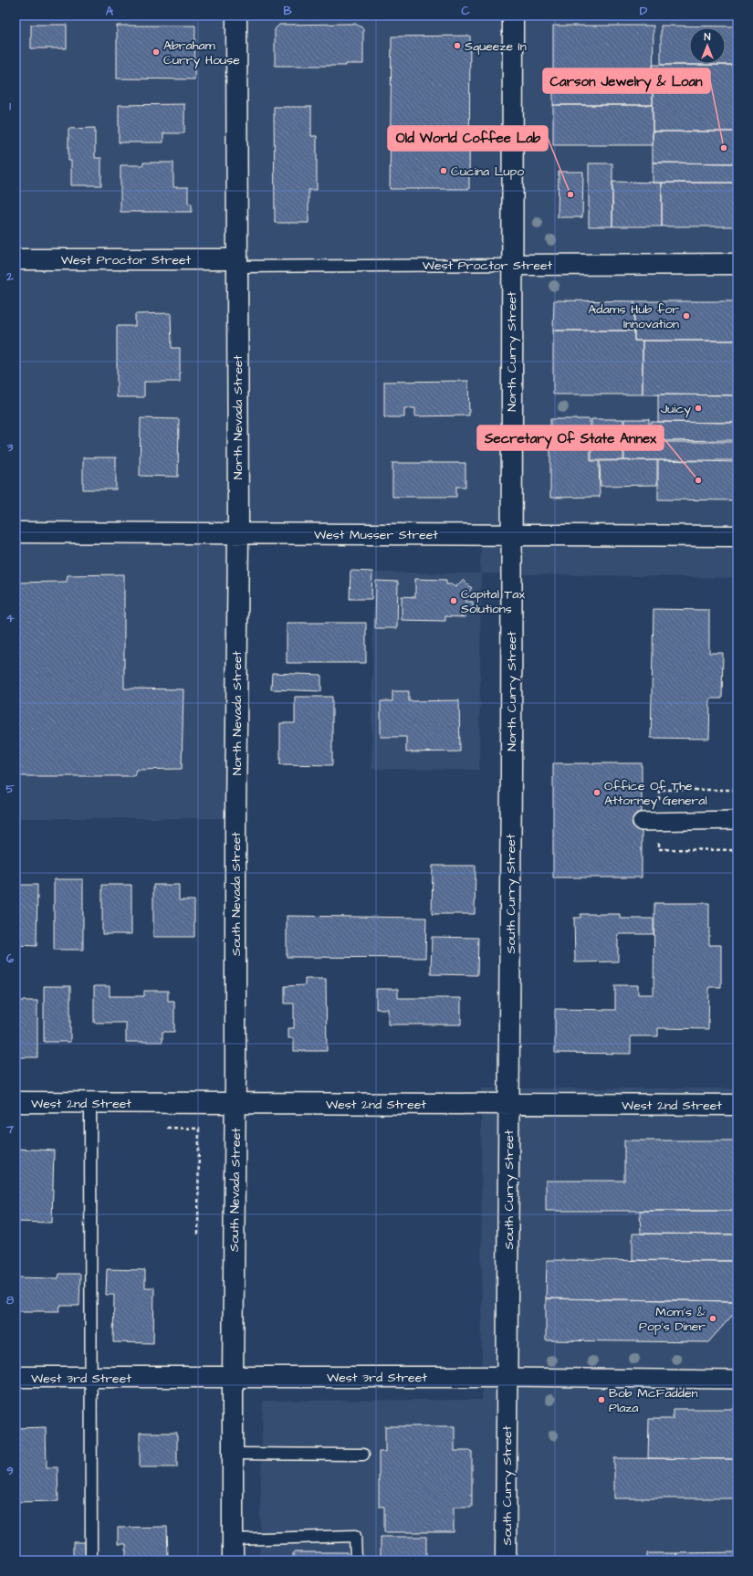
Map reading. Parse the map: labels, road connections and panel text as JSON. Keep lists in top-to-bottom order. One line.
{"streets":{"street":["West Proctor Street","North Curry Street","North Nevada Street","West Musser Street","South Nevada Street","South Curry Street","West 2nd Street","West 3rd Street"]},"crossings":[["West Proctor Street","North Curry Street"],["West Proctor Street","North Nevada Street"],["North Curry Street","West Musser Street"],["North Curry Street","South Curry Street"],["North Nevada Street","West Musser Street"],["North Nevada Street","South Nevada Street"],["South Nevada Street","West 2nd Street"],["South Nevada Street","West 3rd Street"],["South Curry Street","West 2nd Street"],["South Curry Street","West 3rd Street"]],"places":["Squeeze In","Abraham Curry House","Carson Jewelry & Loan","Cucina Lupo","Old World Coffee Lab","Adams Hub for Innovation","Juicy","Secretary Of State Annex","Capital Tax Solutions","Office Of The Attorney General","Mom's & Pop's Diner","Bob McFadden Plaza"],"north":"top","grid":{"columns":["A","B","C","D"],"rows":["1","2","3","4","5","6","7","8","9"]}}
